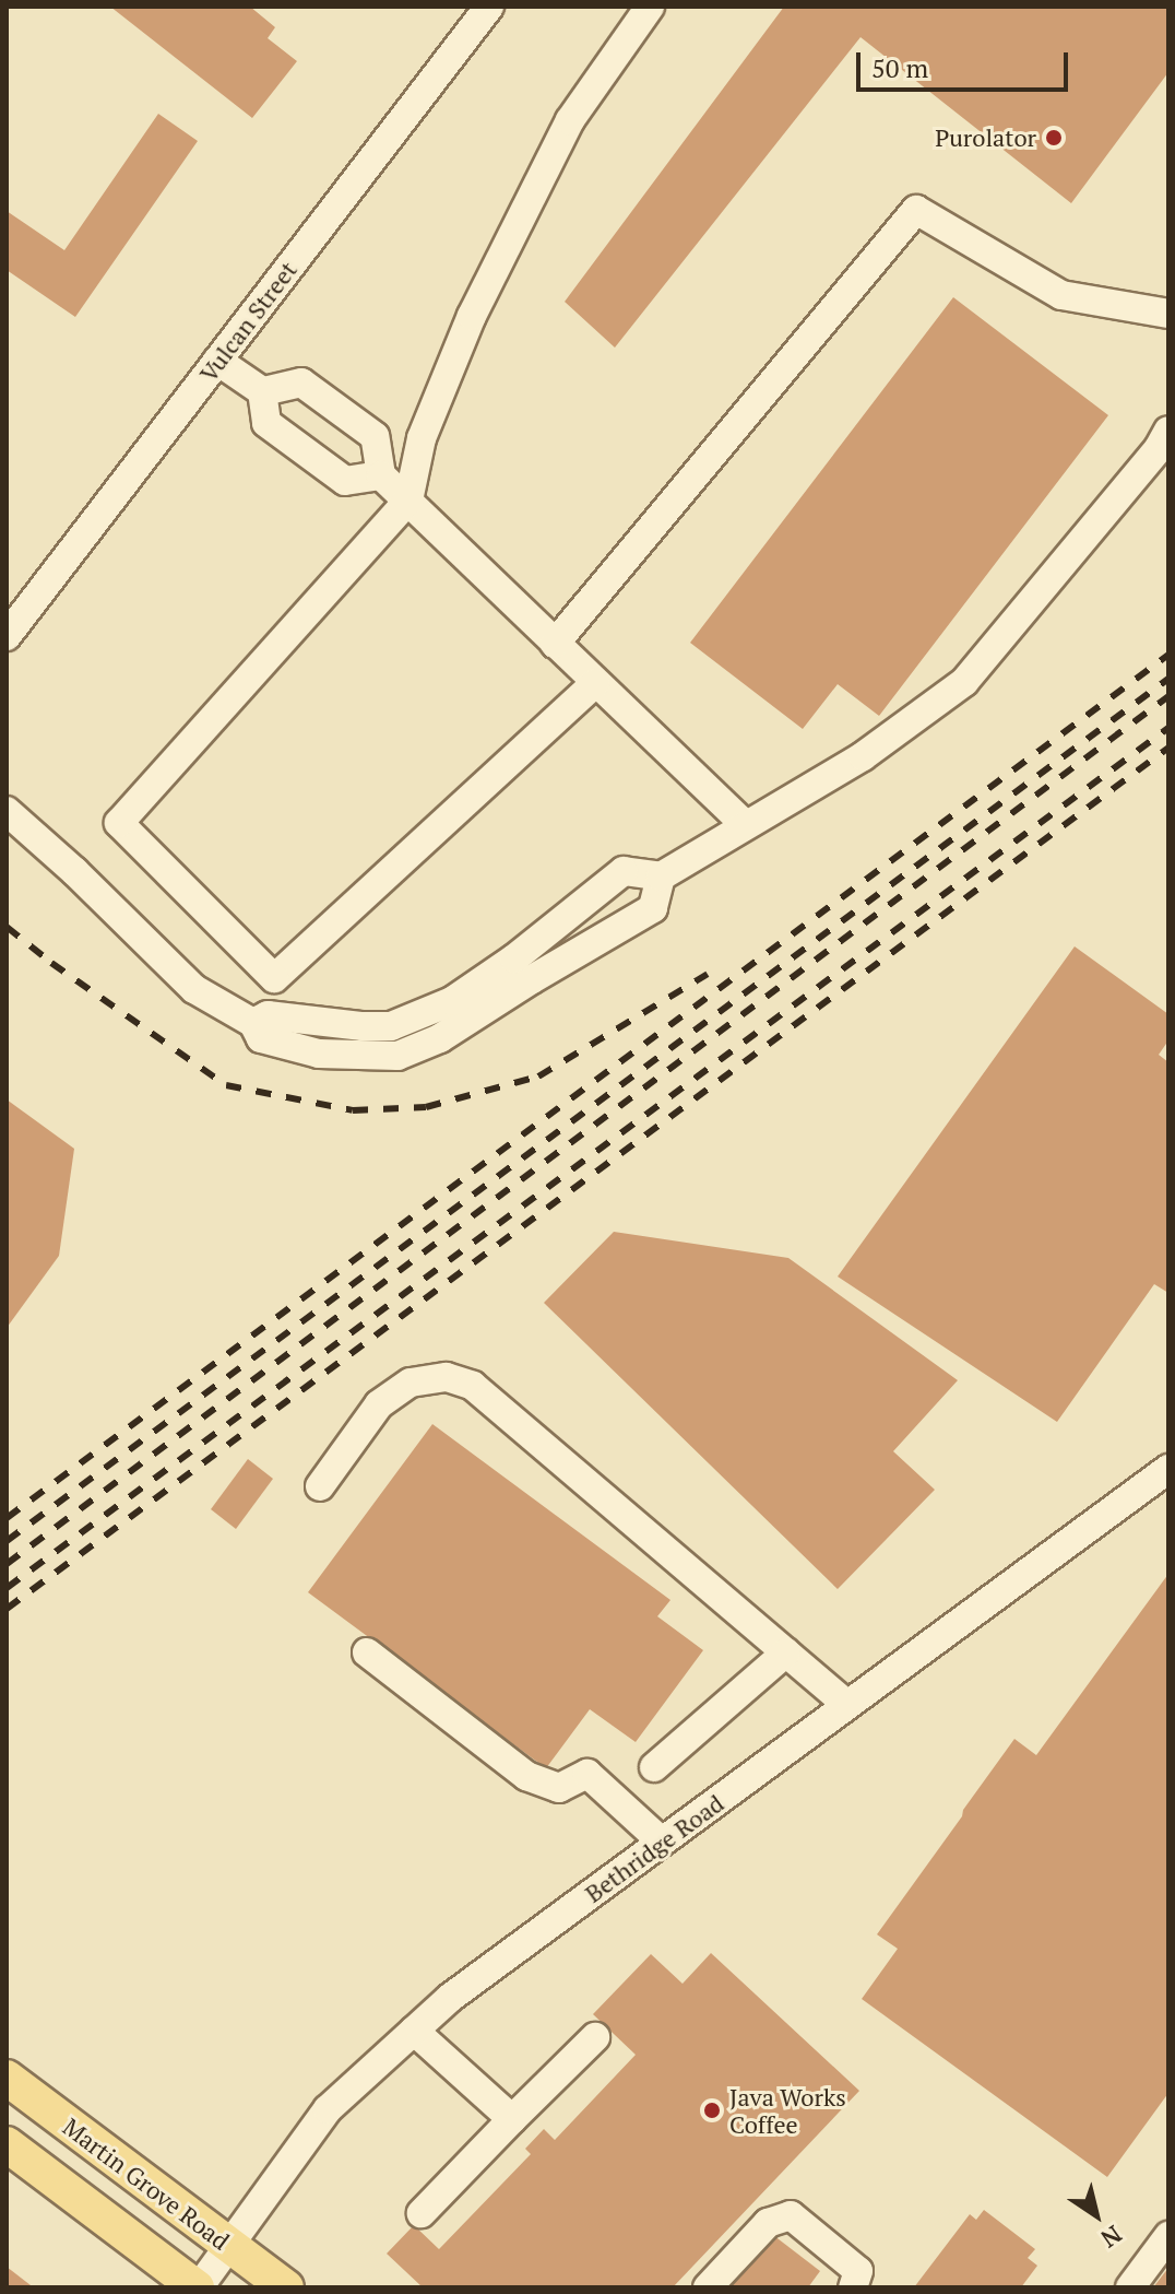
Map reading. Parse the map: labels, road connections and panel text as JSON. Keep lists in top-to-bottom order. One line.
{"streets":{"main road":["Martin Grove Road"],"street":["Vulcan Street","Bethridge Road"]},"crossings":[["Bethridge Road","Martin Grove Road"]],"places":["Purolator","Java Works Coffee"],"scale_bar":"50 m","north":"bottom right"}
